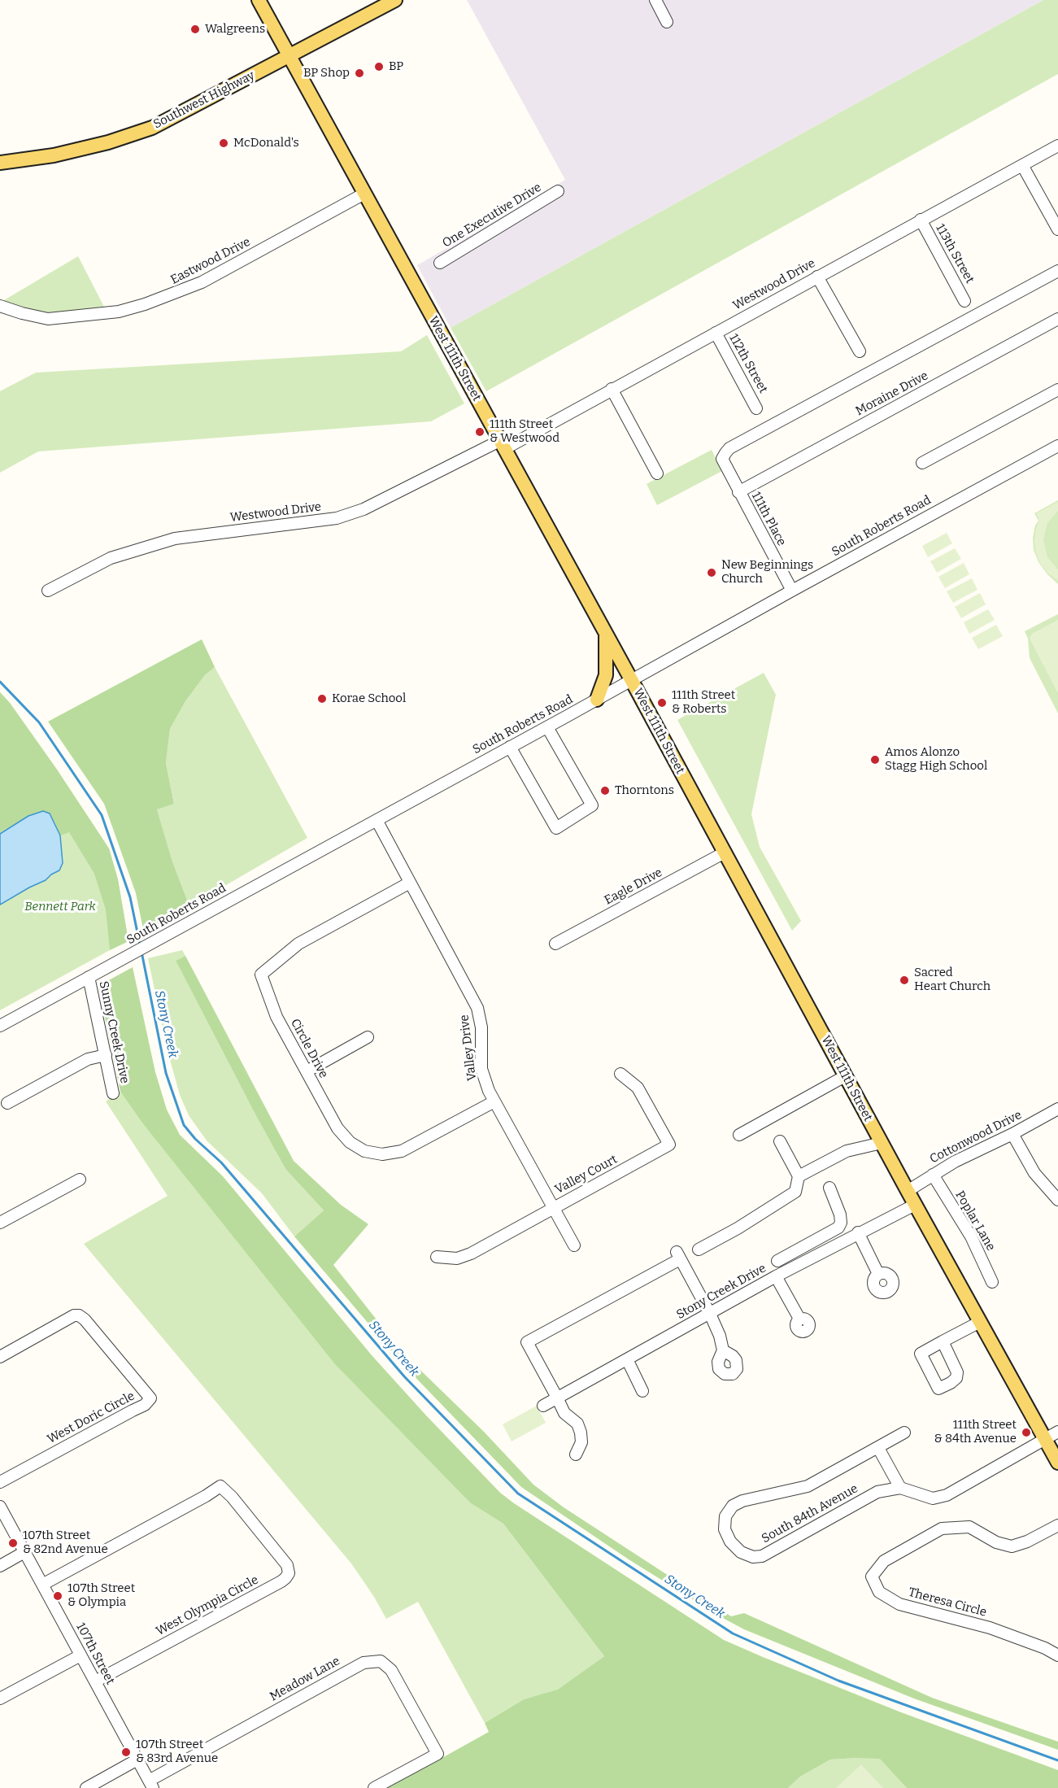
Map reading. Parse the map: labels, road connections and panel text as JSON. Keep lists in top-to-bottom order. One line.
{"streets":{"main road":["Southwest Highway","West 111th Street"],"street":["One Executive Drive","113th Street","Eastwood Drive","Westwood Drive","112th Street","Moraine Drive","111th Place","South Roberts Road","Eagle Drive","Sunny Creek Drive","Valley Drive","Circle Drive","Cottonwood Drive","Valley Court","Poplar Lane","Stony Creek Drive","West Doric Circle","South 84th Avenue","Theresa Circle","West Olympia Circle","107th Street","Meadow Lane"]},"crossings":[["Southwest Highway","West 111th Street"],["113th Street","Westwood Drive"],["Eastwood Drive","West 111th Street"],["Westwood Drive","West 111th Street"],["Westwood Drive","112th Street"],["West 111th Street","South Roberts Road"],["West 111th Street","Eagle Drive"],["West 111th Street","Cottonwood Drive"],["West 111th Street","Stony Creek Drive"],["West 111th Street","South 84th Avenue"],["Moraine Drive","111th Place"],["111th Place","South Roberts Road"],["South Roberts Road","Sunny Creek Drive"],["South Roberts Road","Valley Drive"],["Valley Drive","Circle Drive"],["Valley Drive","Valley Court"],["Cottonwood Drive","Poplar Lane"],["West Olympia Circle","107th Street"],["107th Street","Meadow Lane"]],"water":["Stony Creek"],"parks":["Bennett Park"],"places":["Walgreens","BP","BP Shop","McDonald's","111th Street & Westwood","New Beginnings Church","Korae School","111th Street & Roberts","Amos Alonzo Stagg High School","Thorntons","Sacred Heart Church","111th Street & 84th Avenue","107th Street & 82nd Avenue","107th Street & Olympia","107th Street & 83rd Avenue"]}
